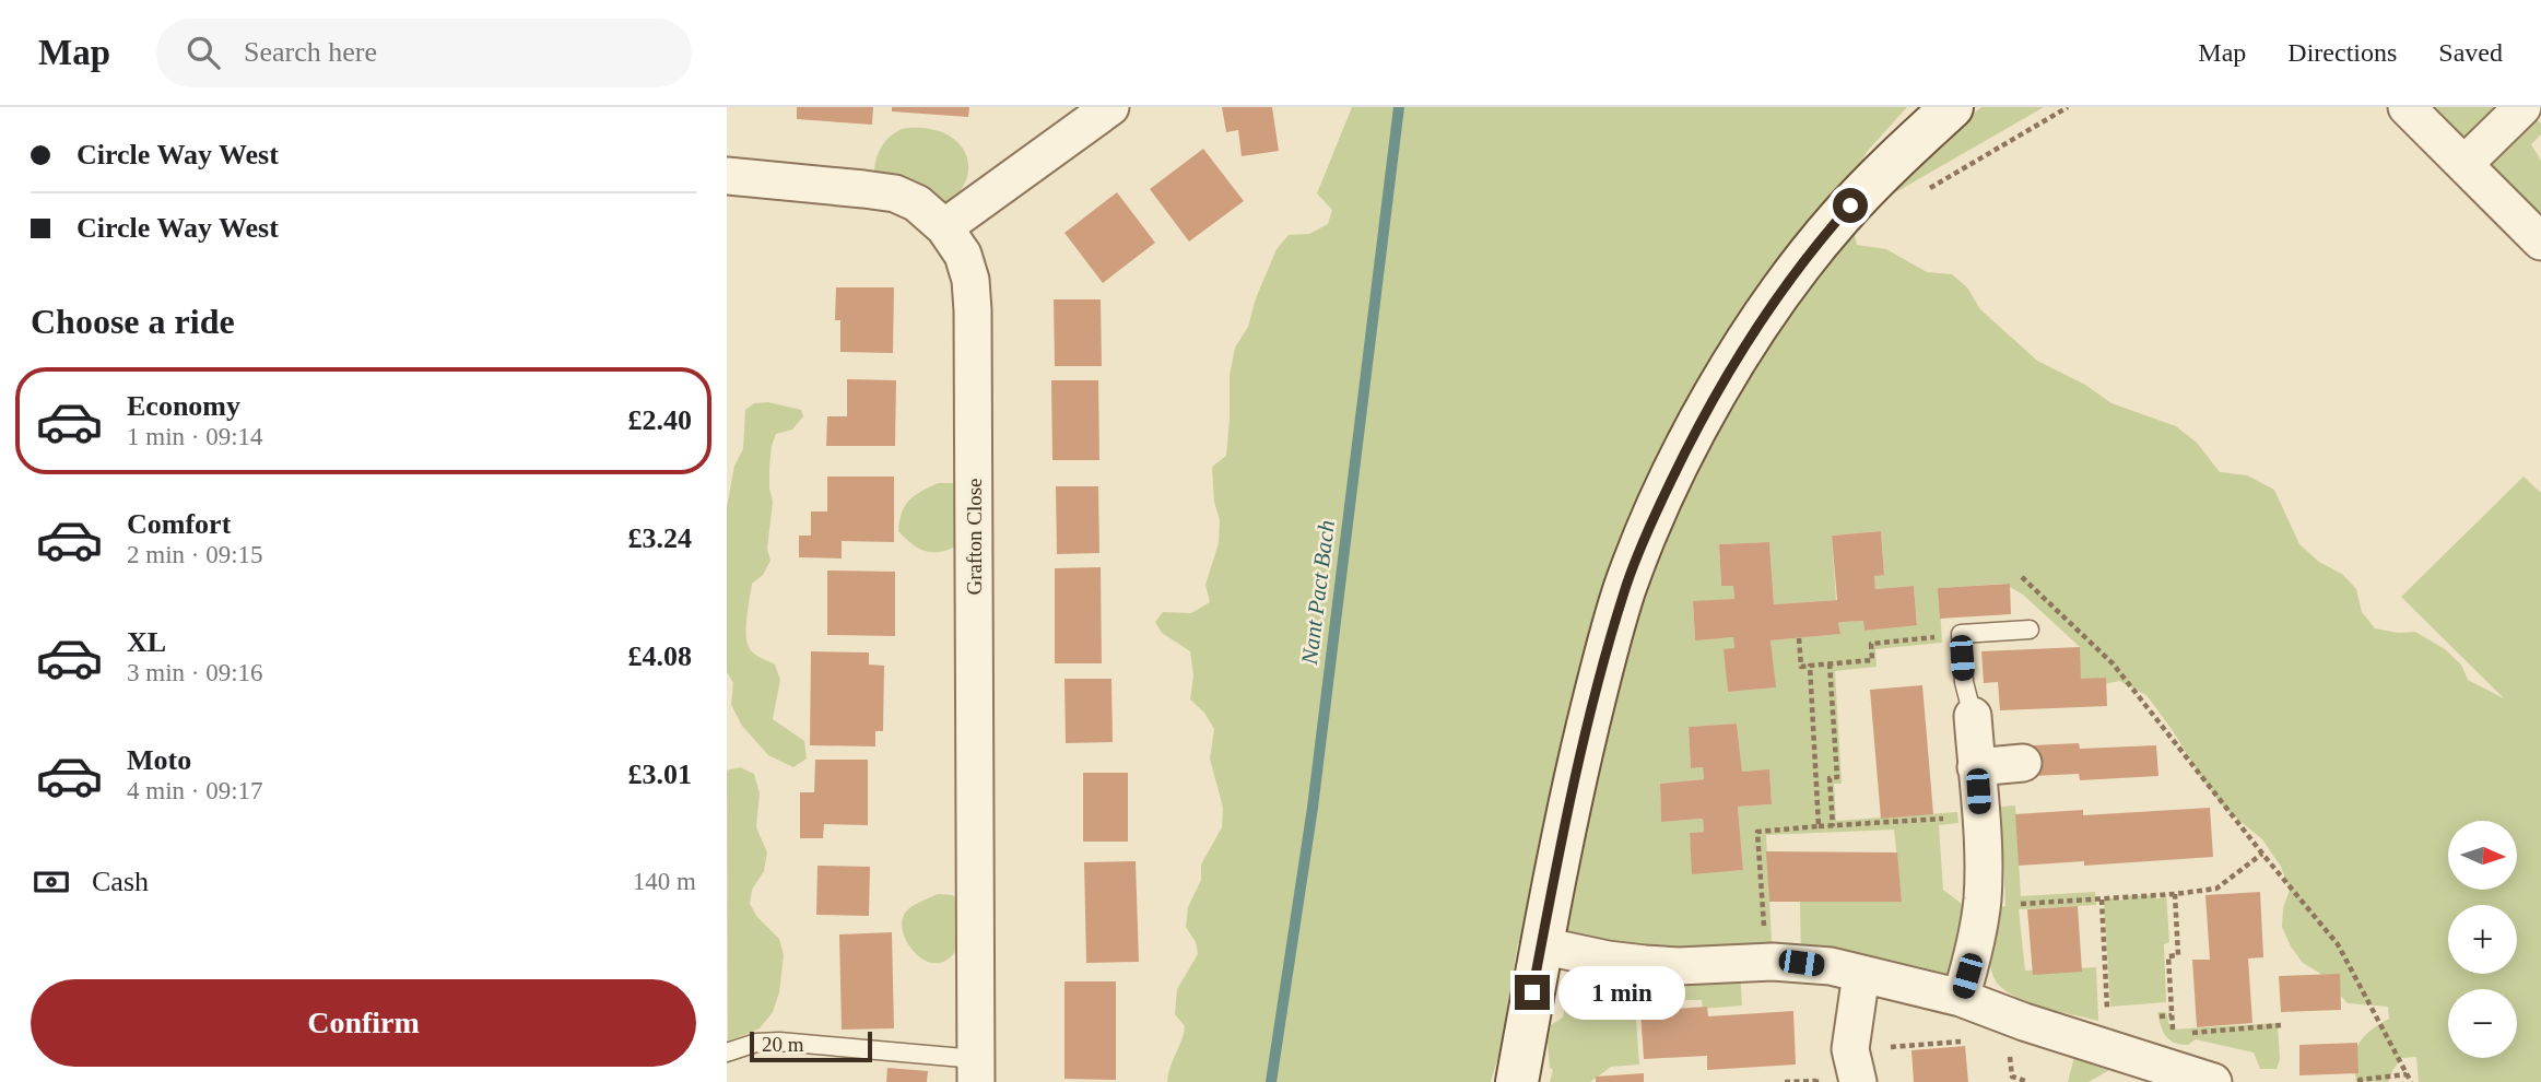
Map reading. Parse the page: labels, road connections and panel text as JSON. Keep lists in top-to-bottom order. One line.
{"streets":{"street":["Grafton Close"]},"water":["Nant Pact Bach"],"scale_bar":"20 m","north":"right","page":{"header":"Map","search":"Search here","nav":["Map","Directions","Saved"],"banner":["Circle Way West","Circle Way West"],"heading":"Choose a ride","list":[{"name":"Economy","note":"1 min · 09:14","value":"£2.40"},{"name":"Comfort","note":"2 min · 09:15","value":"£3.24"},{"name":"XL","note":"3 min · 09:16","value":"£4.08"},{"name":"Moto","note":"4 min · 09:17","value":"£3.01"}],"map_buttons":["+","−"],"pay":["Cash","140 m"],"buttons":"Confirm","bubble":"1 min","scale":"20 m"}}
